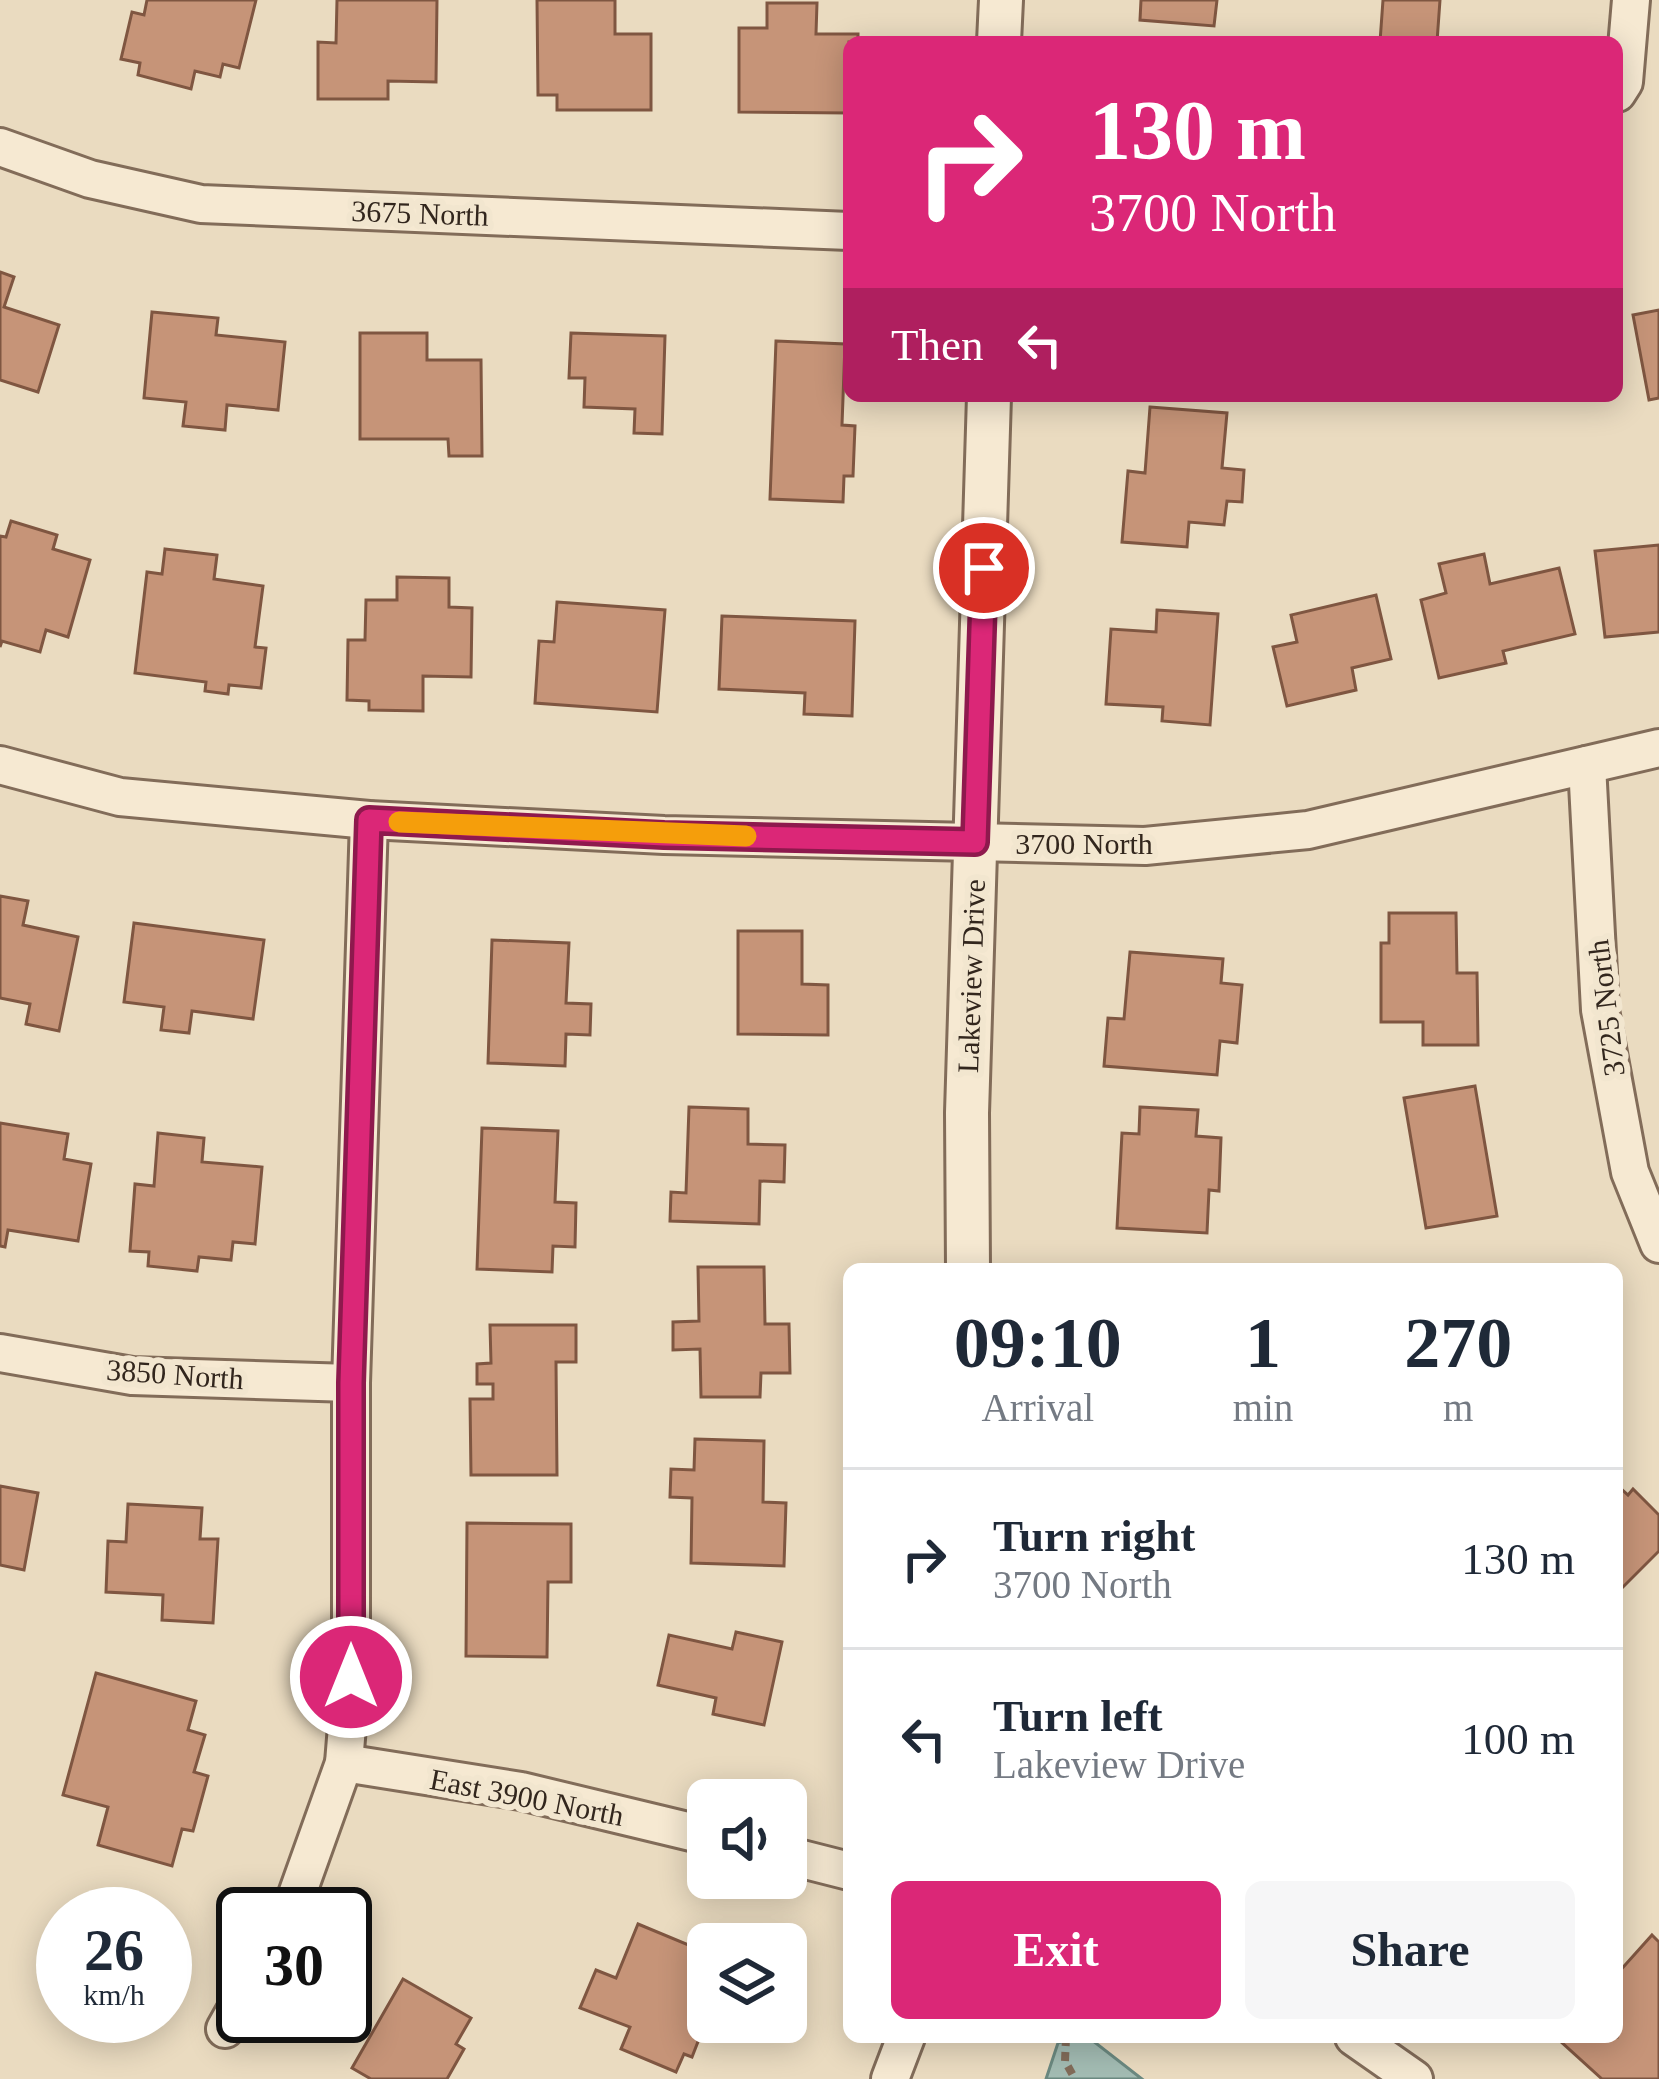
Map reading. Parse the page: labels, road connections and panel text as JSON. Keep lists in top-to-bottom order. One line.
{"streets":{"street":["3675 North","3700 North","Lakeview Drive","3725 North","3850 North","East 3900 North"]},"crossings":[["3700 North","Lakeview Drive"],["3700 North","3725 North"]],"page":{"turn":["130 m","3700 North"],"then":"Then","eta":["09:10","Arrival","1","min","270","m"],"list":[{"name":"Turn right","note":"3700 North","value":"130 m"},{"name":"Turn left","note":"Lakeview Drive","value":"100 m"}],"buttons":["Exit","Share"],"speed":"26 km/h","limit":"30"}}
